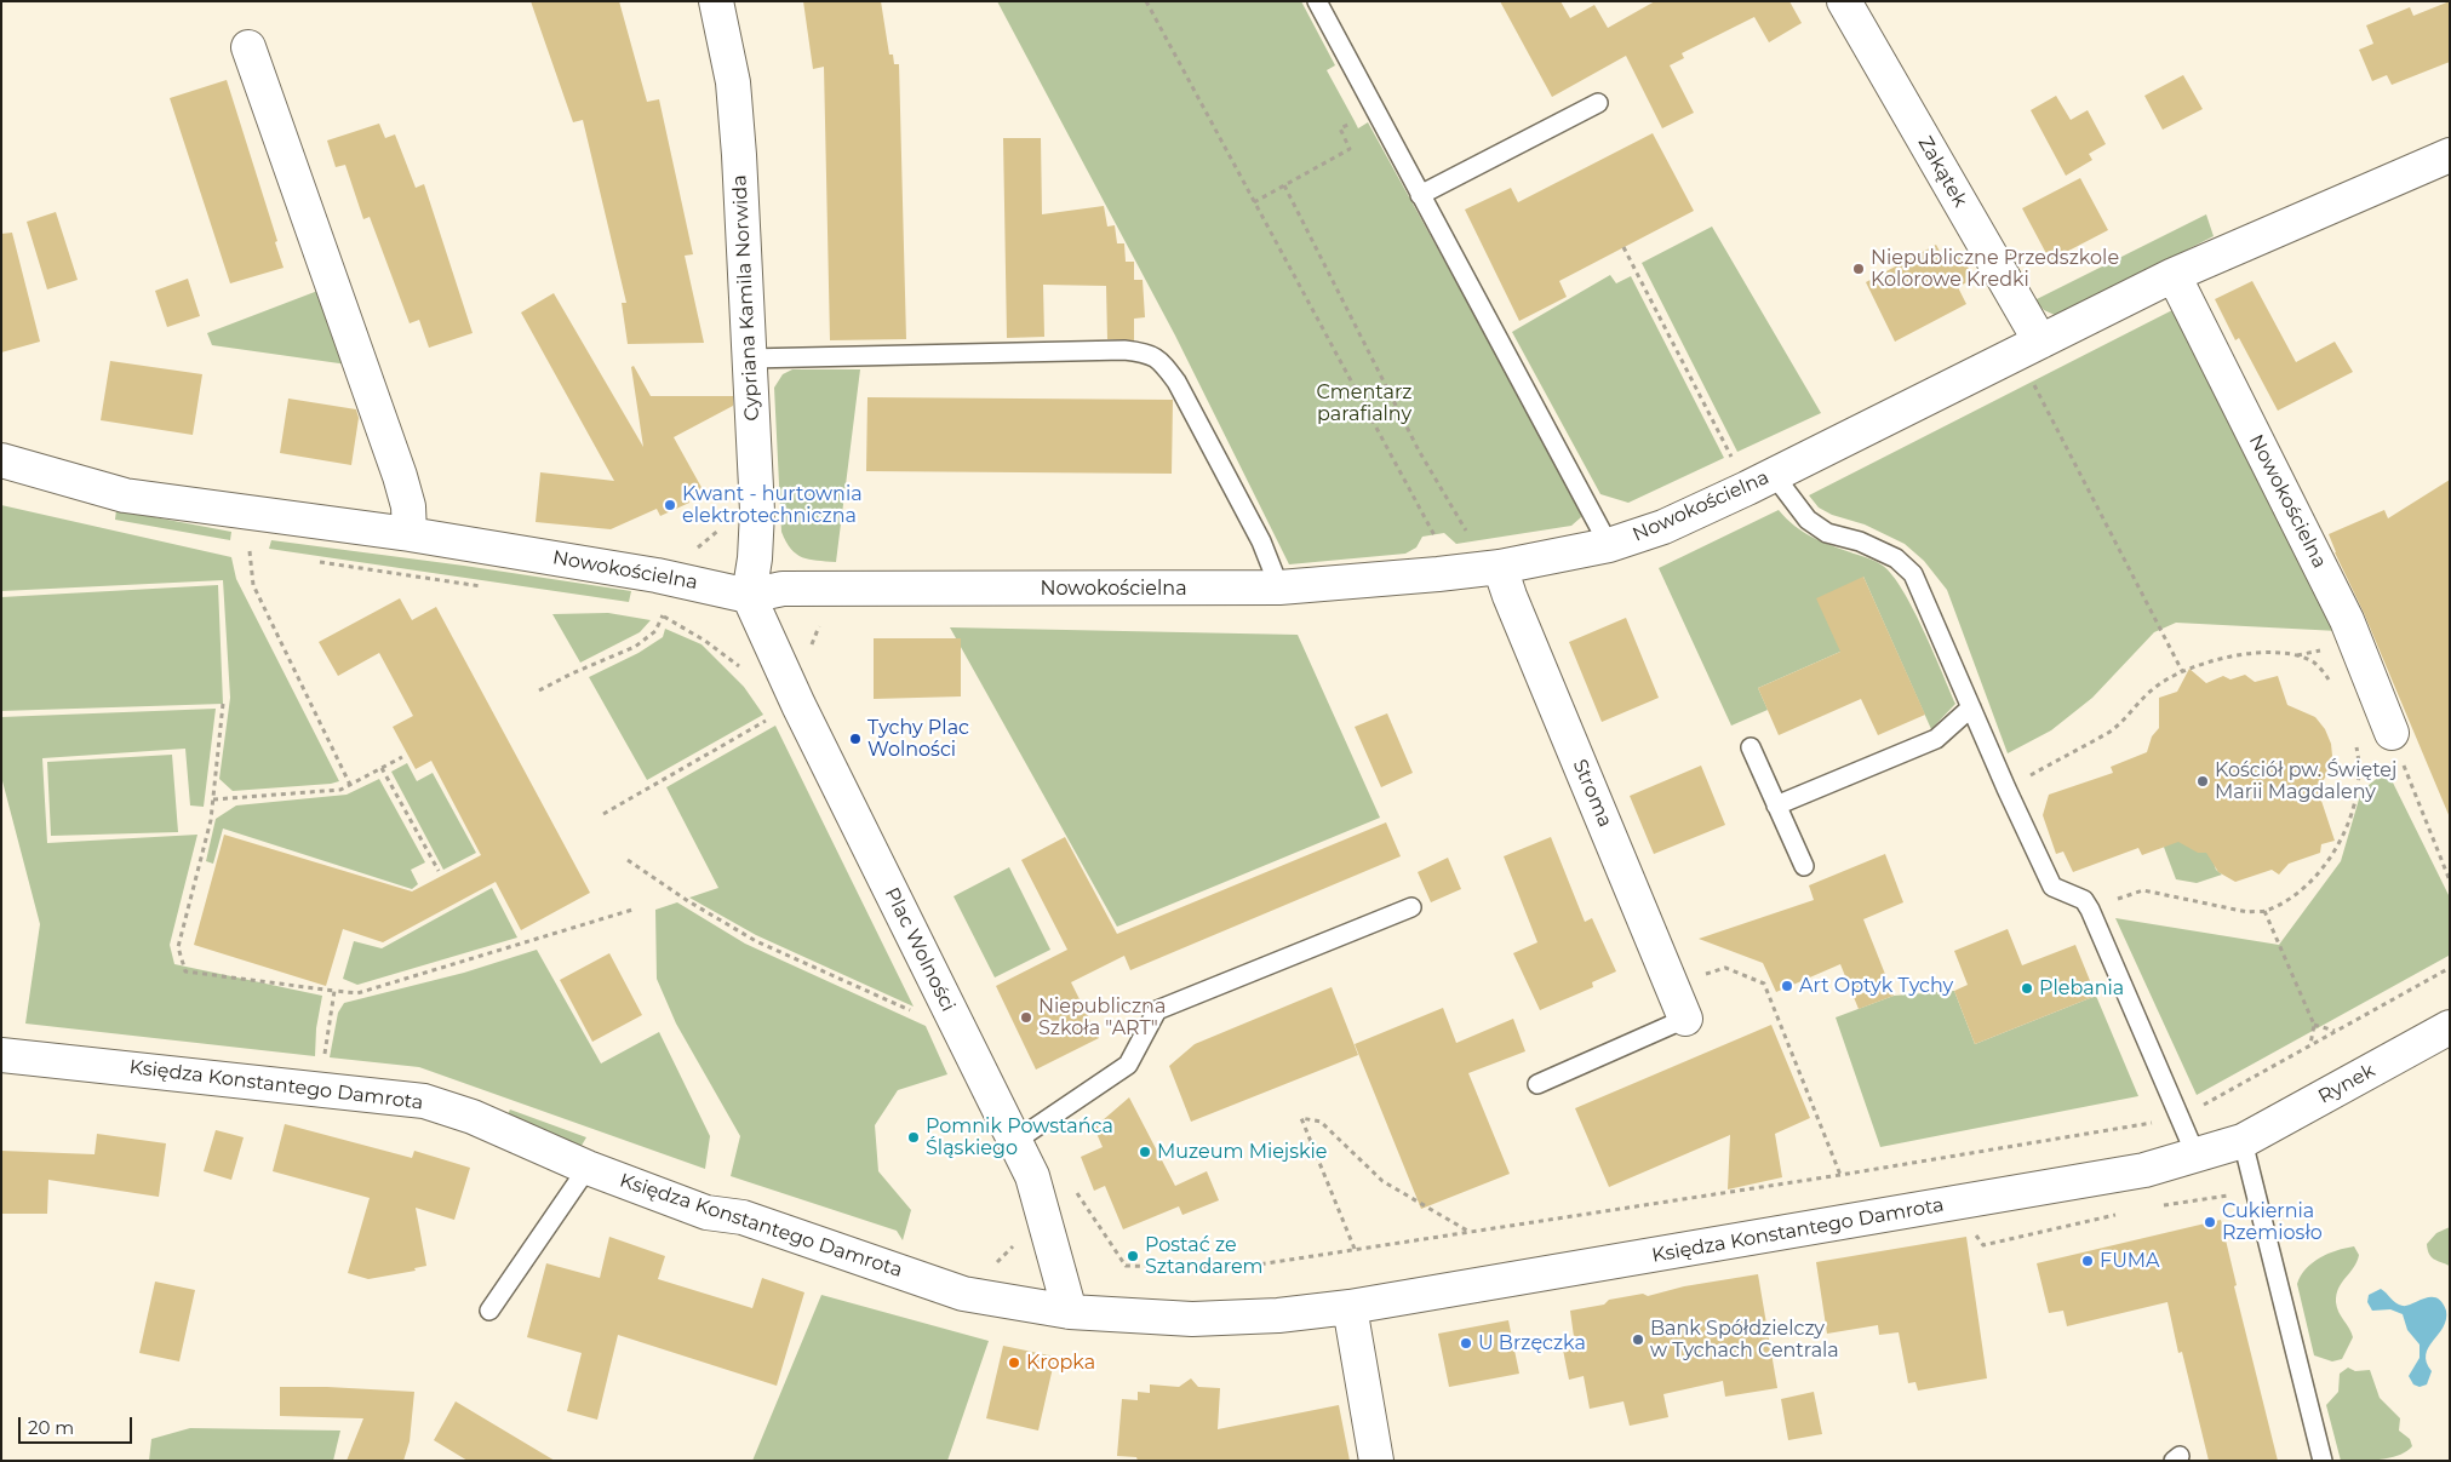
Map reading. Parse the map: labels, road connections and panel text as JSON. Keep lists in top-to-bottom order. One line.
{"streets":{"street":["Zakątek","Cypriana Kamila Norwida","Nowokościelna","Stroma","Plac Wolności","Rynek","Księdza Konstantego Damrota"]},"crossings":[["Zakątek","Nowokościelna"],["Cypriana Kamila Norwida","Nowokościelna"],["Cypriana Kamila Norwida","Plac Wolności"],["Nowokościelna","Stroma"],["Nowokościelna","Plac Wolności"],["Plac Wolności","Księdza Konstantego Damrota"],["Rynek","Księdza Konstantego Damrota"]],"parks":["Cmentarz parafialny"],"places":["Niepubliczne Przedszkole Kolorowe Kredki","Kwant - hurtownia elektrotechniczna","Tychy Plac Wolności","Kościół pw. Świętej Marii Magdaleny","Art Optyk Tychy","Plebania","Niepubliczna Szkoła \"ART\"","Pomnik Powstańca Śląskiego","Muzeum Miejskie","Cukiernia Rzemiosło","Postać ze Sztandarem","FUMA","Bank Spółdzielczy w Tychach Centrala","U Brzęczka","Kropka"],"scale_bar":"20 m"}
